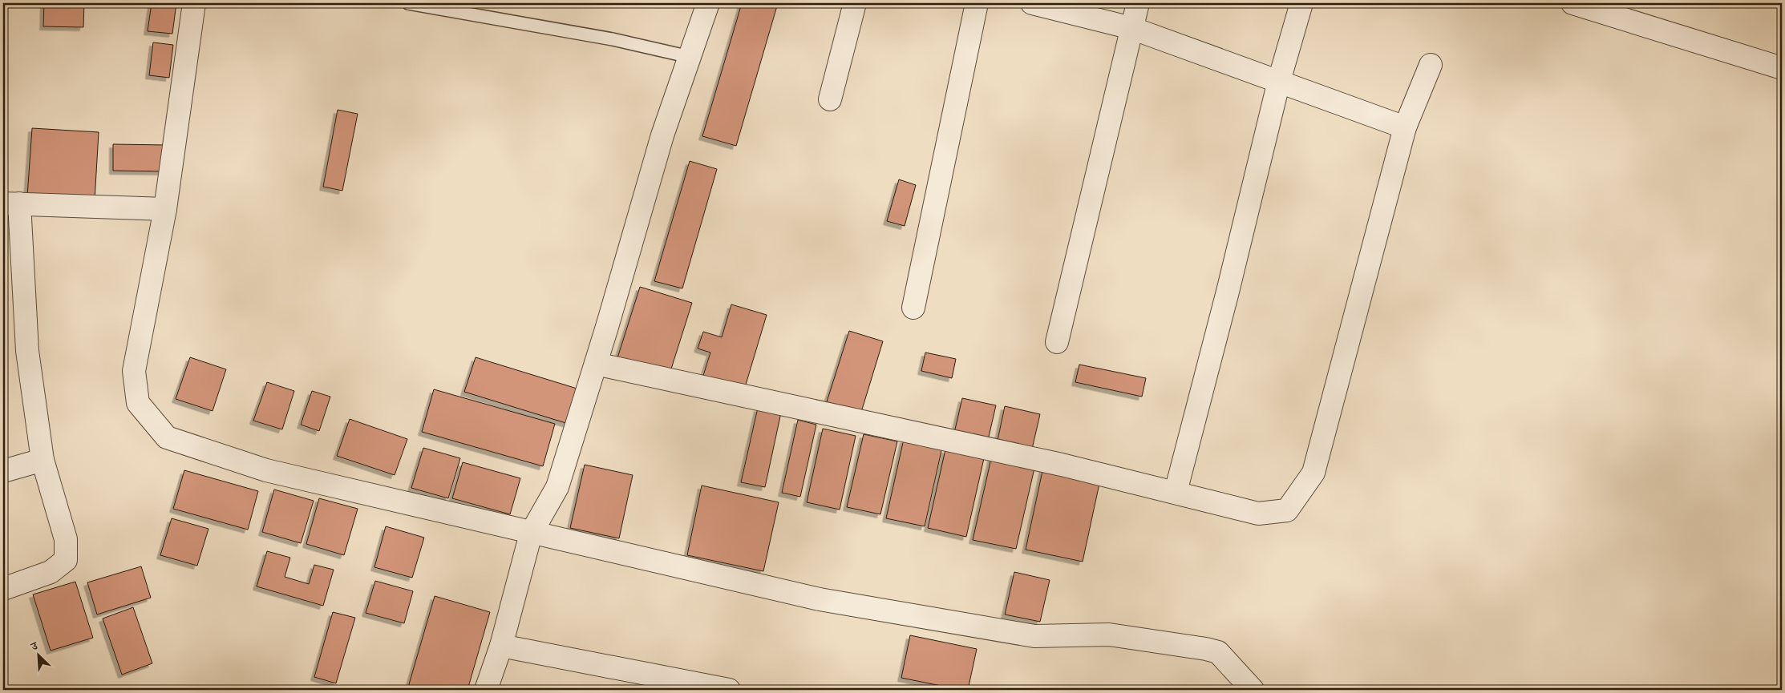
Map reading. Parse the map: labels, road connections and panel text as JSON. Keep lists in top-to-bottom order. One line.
{"north":"top left"}
